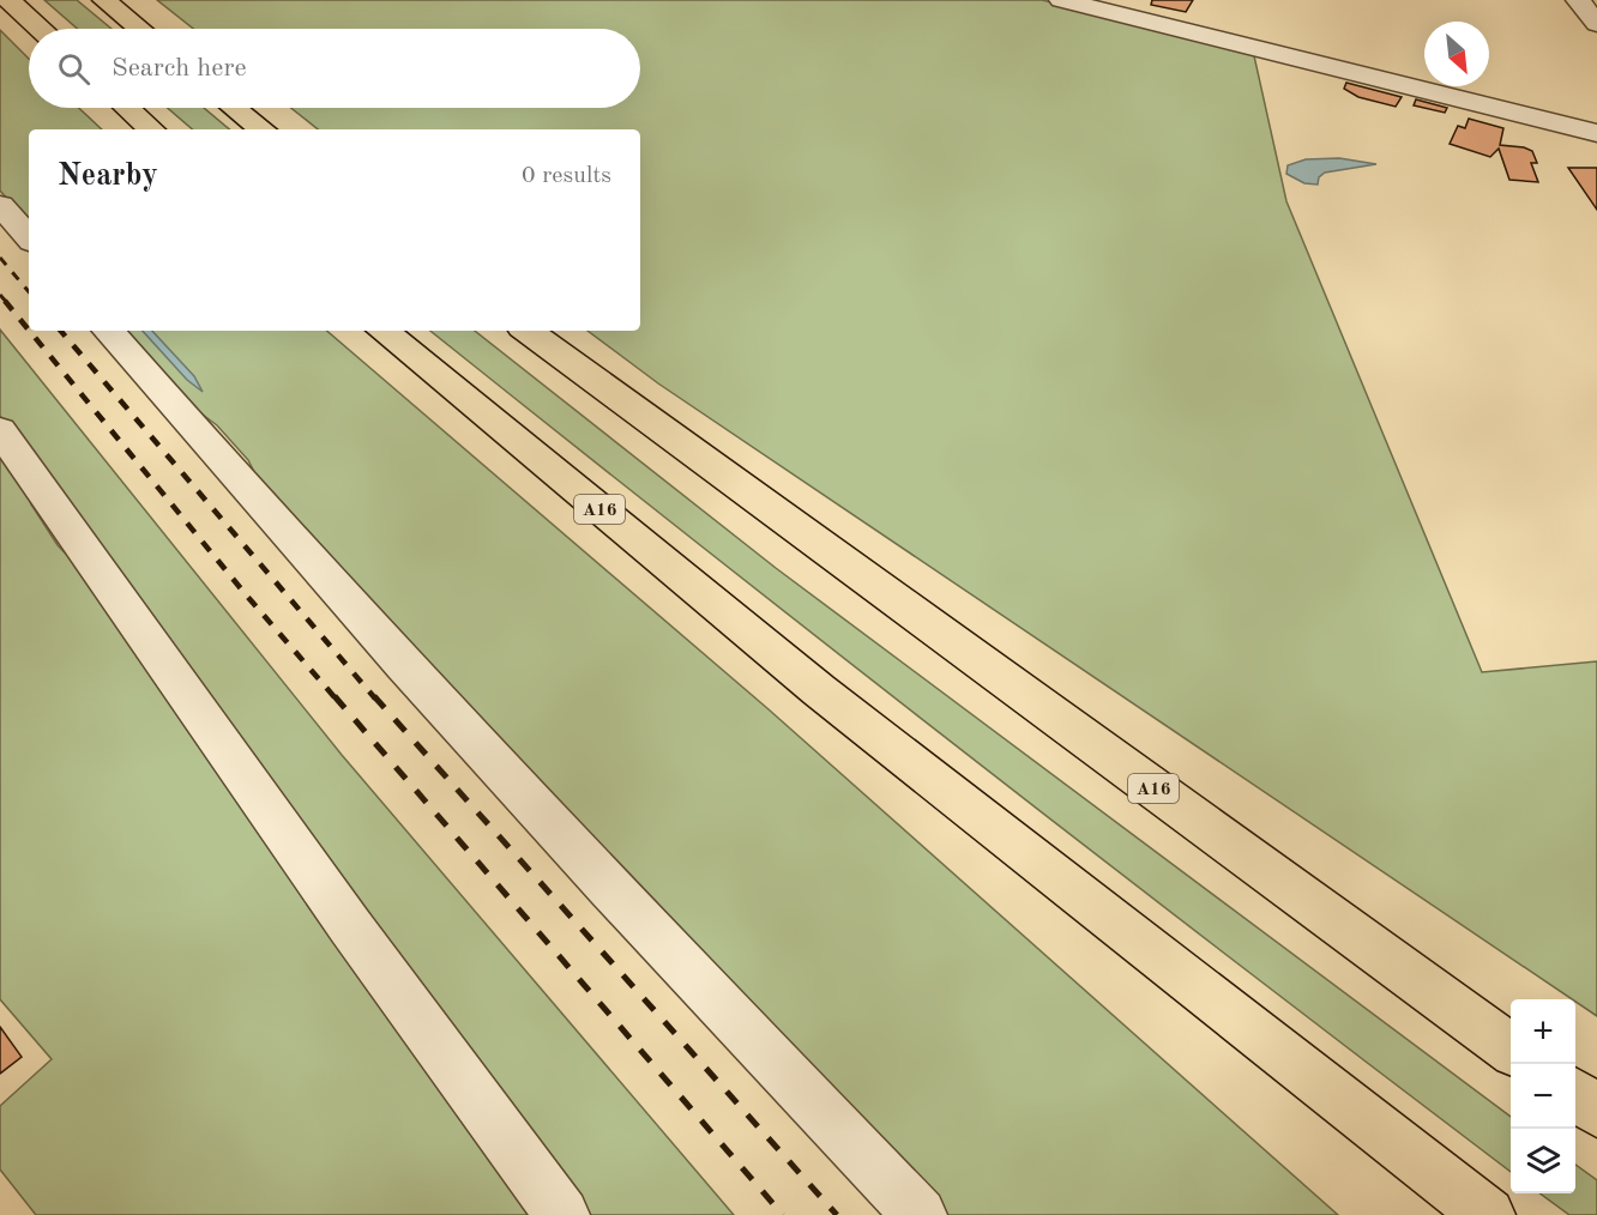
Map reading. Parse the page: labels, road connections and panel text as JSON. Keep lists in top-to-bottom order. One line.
{"streets":{"highway":["A16"]},"north":"bottom right","page":{"search":"Search here","heading":["Nearby","0 results"],"map_buttons":["+","−"]}}
